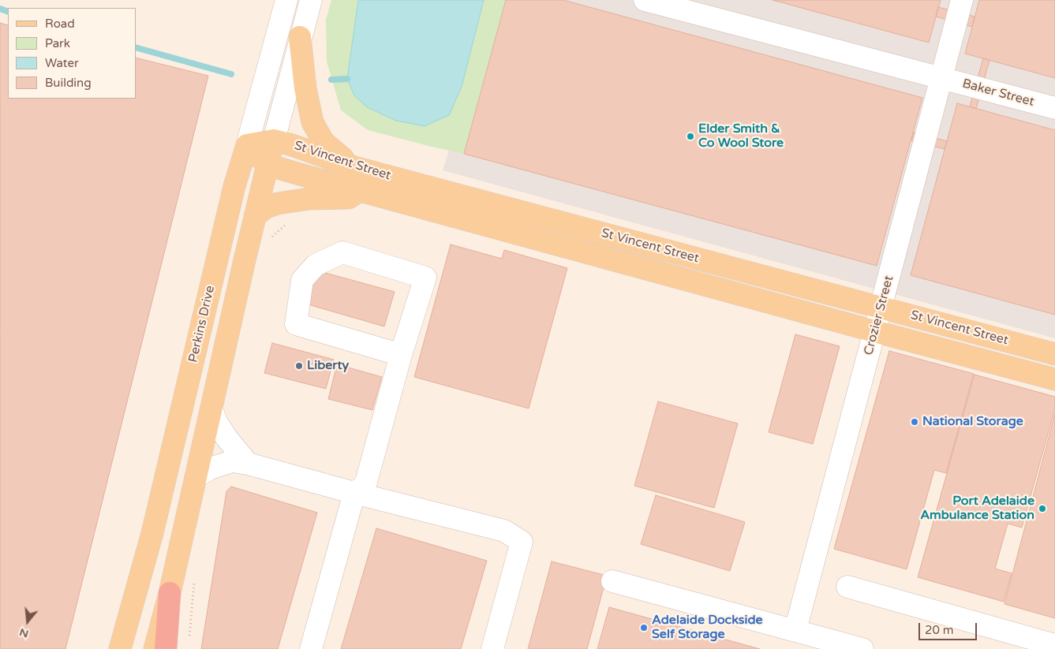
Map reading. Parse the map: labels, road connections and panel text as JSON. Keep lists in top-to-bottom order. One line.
{"streets":{"main road":["St Vincent Street","Perkins Drive"],"street":["Baker Street","Crozier Street"]},"crossings":[["Baker Street","Crozier Street"],["St Vincent Street","Crozier Street"],["St Vincent Street","Perkins Drive"]],"places":["Elder Smith & Co Wool Store","Liberty","National Storage","Port Adelaide Ambulance Station","Adelaide Dockside Self Storage"],"legend":["Road","Park","Water","Building"],"scale_bar":"20 m","north":"bottom"}
